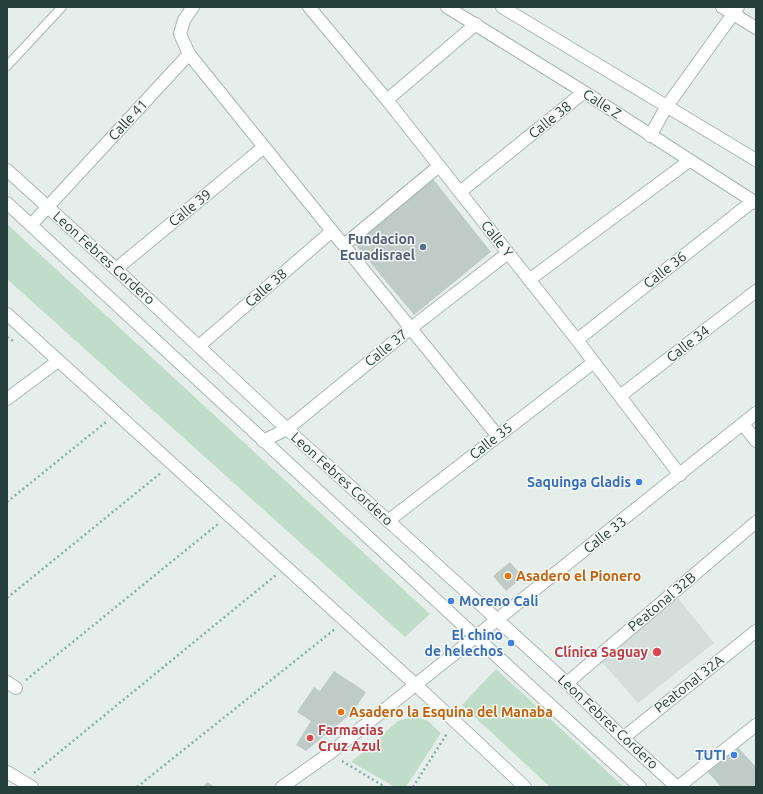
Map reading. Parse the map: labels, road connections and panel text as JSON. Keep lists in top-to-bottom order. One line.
{"streets":{"street":["Calle Z","Calle 41","Calle 38","Calle 39","Calle Y","Leon Febres Cordero","Calle 36","Calle 34","Calle 37","Calle 35","Calle 33","Peatonal 32B","Peatonal 32A"]},"crossings":[["Calle Z","Calle 38"],["Calle Z","Calle 36"],["Calle 41","Leon Febres Cordero"],["Calle 38","Calle Y"],["Calle 38","Leon Febres Cordero"],["Calle 39","Leon Febres Cordero"],["Calle Y","Calle 36"],["Calle Y","Calle 34"],["Calle Y","Calle 37"],["Calle Y","Calle 35"],["Calle Y","Calle 33"],["Leon Febres Cordero","Calle 37"],["Leon Febres Cordero","Calle 35"],["Leon Febres Cordero","Calle 33"],["Leon Febres Cordero","Peatonal 32B"],["Leon Febres Cordero","Peatonal 32A"]],"places":["Fundacion Ecuadisrael","Saquinga Gladis","Asadero el Pionero","Moreno Cali","El chino de helechos","Clínica Saguay","Asadero la Esquina del Manaba","Farmacias Cruz Azul","TUTI"]}
